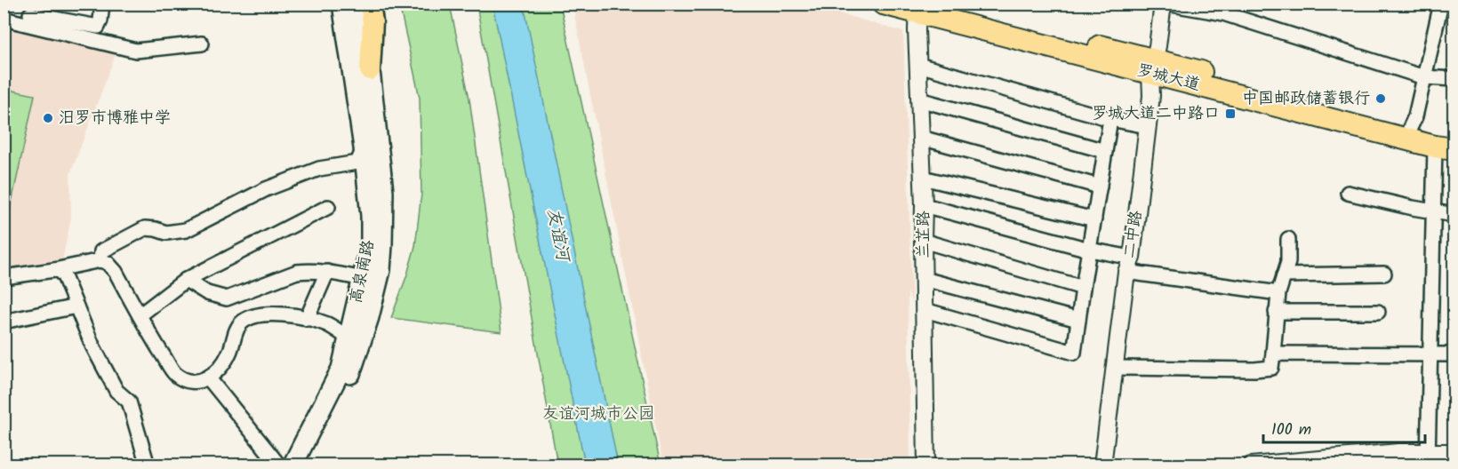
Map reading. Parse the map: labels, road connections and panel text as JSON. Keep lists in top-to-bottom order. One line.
{"streets":{"highway":["罗城大道"],"main road":["高泉南路"],"street":["兰芷路","二中路"]},"crossings":[["罗城大道","兰芷路"],["罗城大道","二中路"]],"water":["友谊河"],"parks":["友谊河城市公园"],"places":{"other":["中国邮政储蓄银行","汨罗市博雅中学"],"transit":["罗城大道二中路口"]},"scale_bar":"100 m"}
